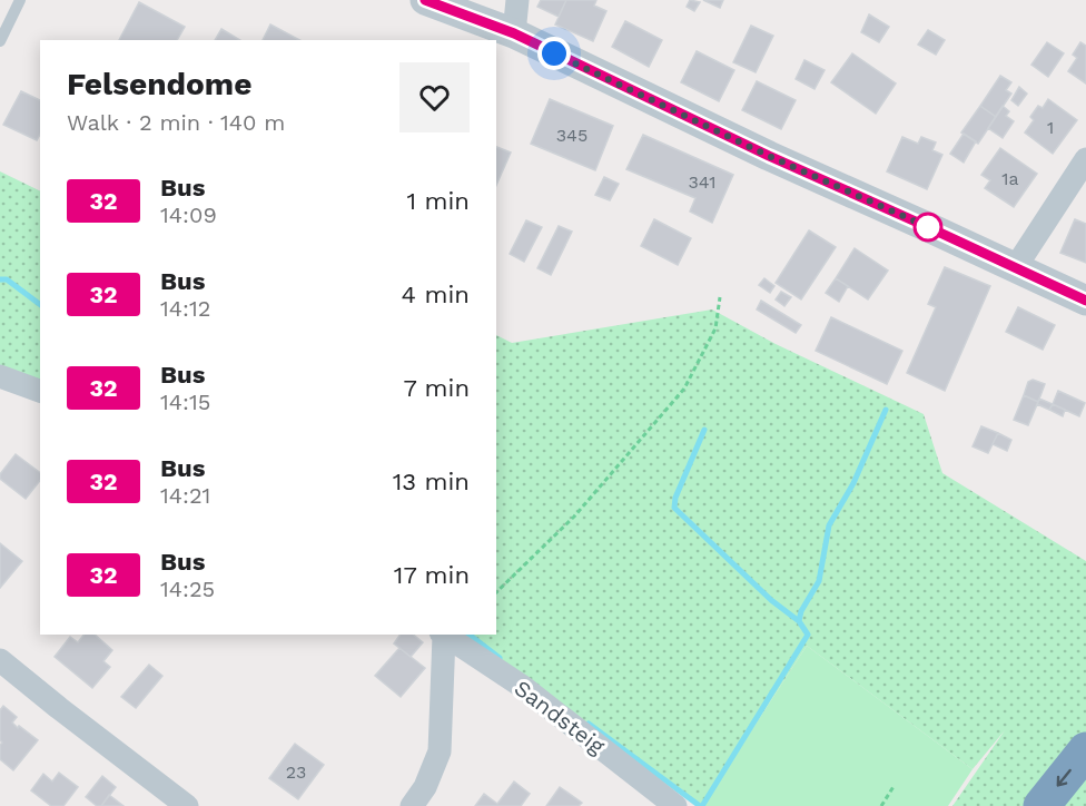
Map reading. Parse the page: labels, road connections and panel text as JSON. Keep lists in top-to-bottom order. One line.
{"streets":{"street":["Sandsteig"]},"lines":["bus line 32"],"house_numbers":["1","345","1a","341","23"],"page":{"heading":["Felsendome","Walk · 2 min · 140 m"],"list":[{"mark":"32","name":"Bus","note":"14:09","value":"1 min"},{"mark":"32","name":"Bus","note":"14:12","value":"4 min"},{"mark":"32","name":"Bus","note":"14:15","value":"7 min"},{"mark":"32","name":"Bus","note":"14:21","value":"13 min"},{"mark":"32","name":"Bus","note":"14:25","value":"17 min"}]}}
